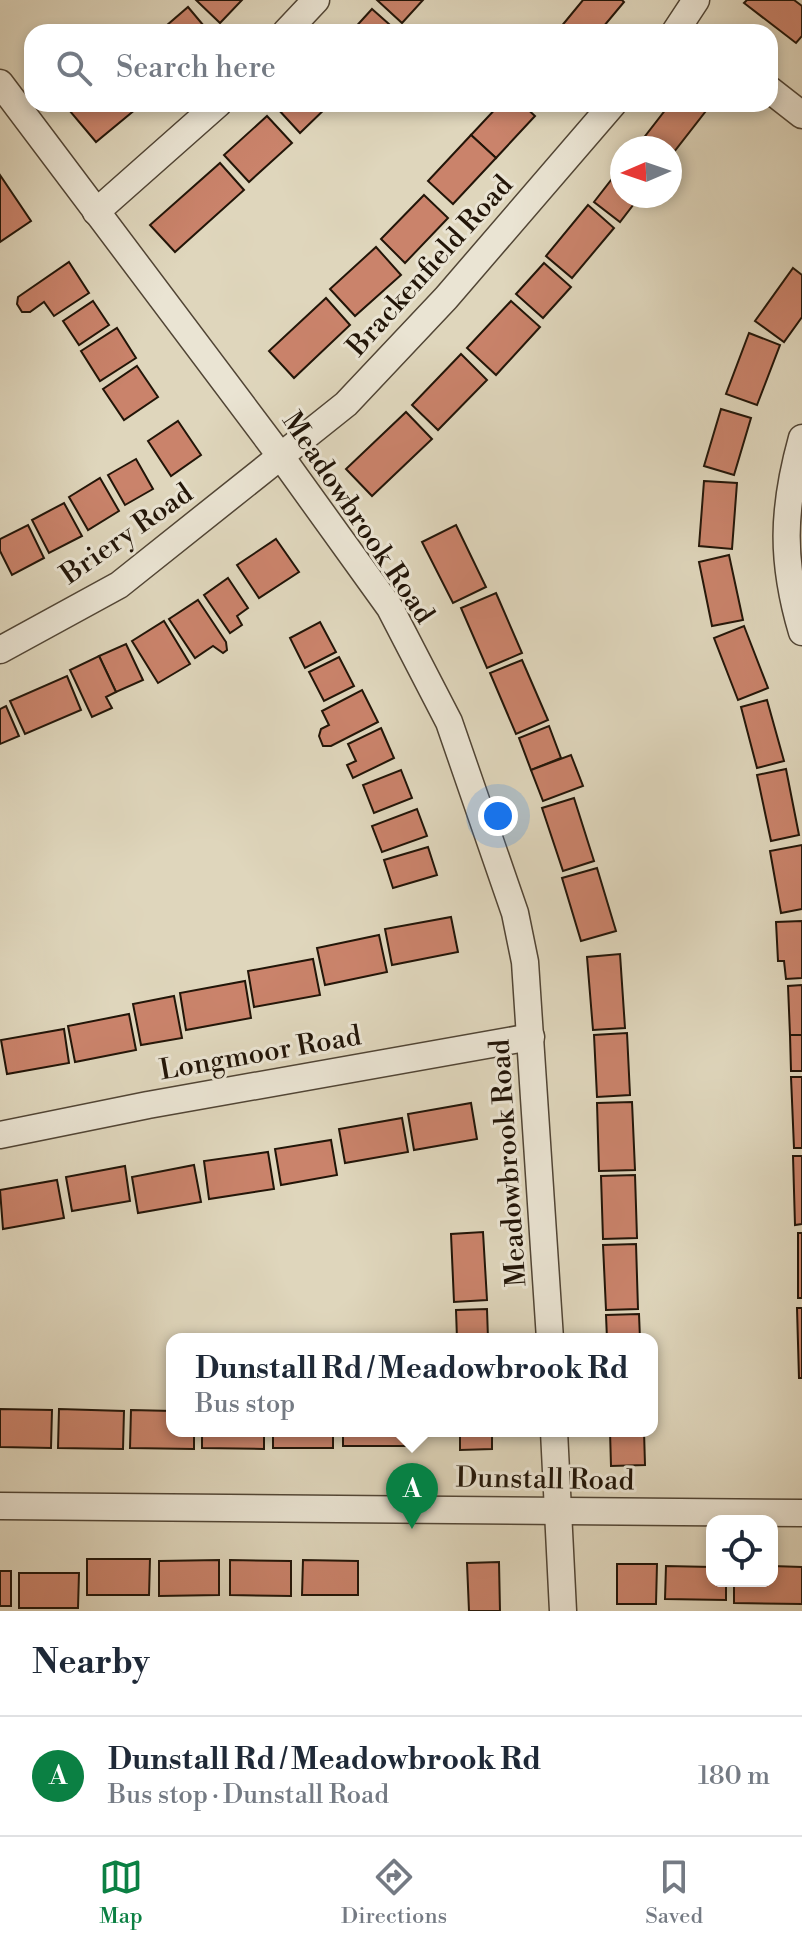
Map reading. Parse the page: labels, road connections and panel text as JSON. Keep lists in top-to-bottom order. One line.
{"streets":{"street":["Brackenfield Road","Meadowbrook Road","Briery Road","Longmoor Road","Dunstall Road"]},"crossings":[["Brackenfield Road","Meadowbrook Road"],["Brackenfield Road","Briery Road"],["Meadowbrook Road","Briery Road"],["Meadowbrook Road","Longmoor Road"]],"north":"left","page":{"search":"Search here","popup":["Dunstall Rd / Meadowbrook Rd","Bus stop"],"pins":"A","heading":"Nearby","list":[{"mark":"A","name":"Dunstall Rd / Meadowbrook Rd","note":"Bus stop · Dunstall Road","value":"180 m"}],"nav":["Map","Directions","Saved"]}}
